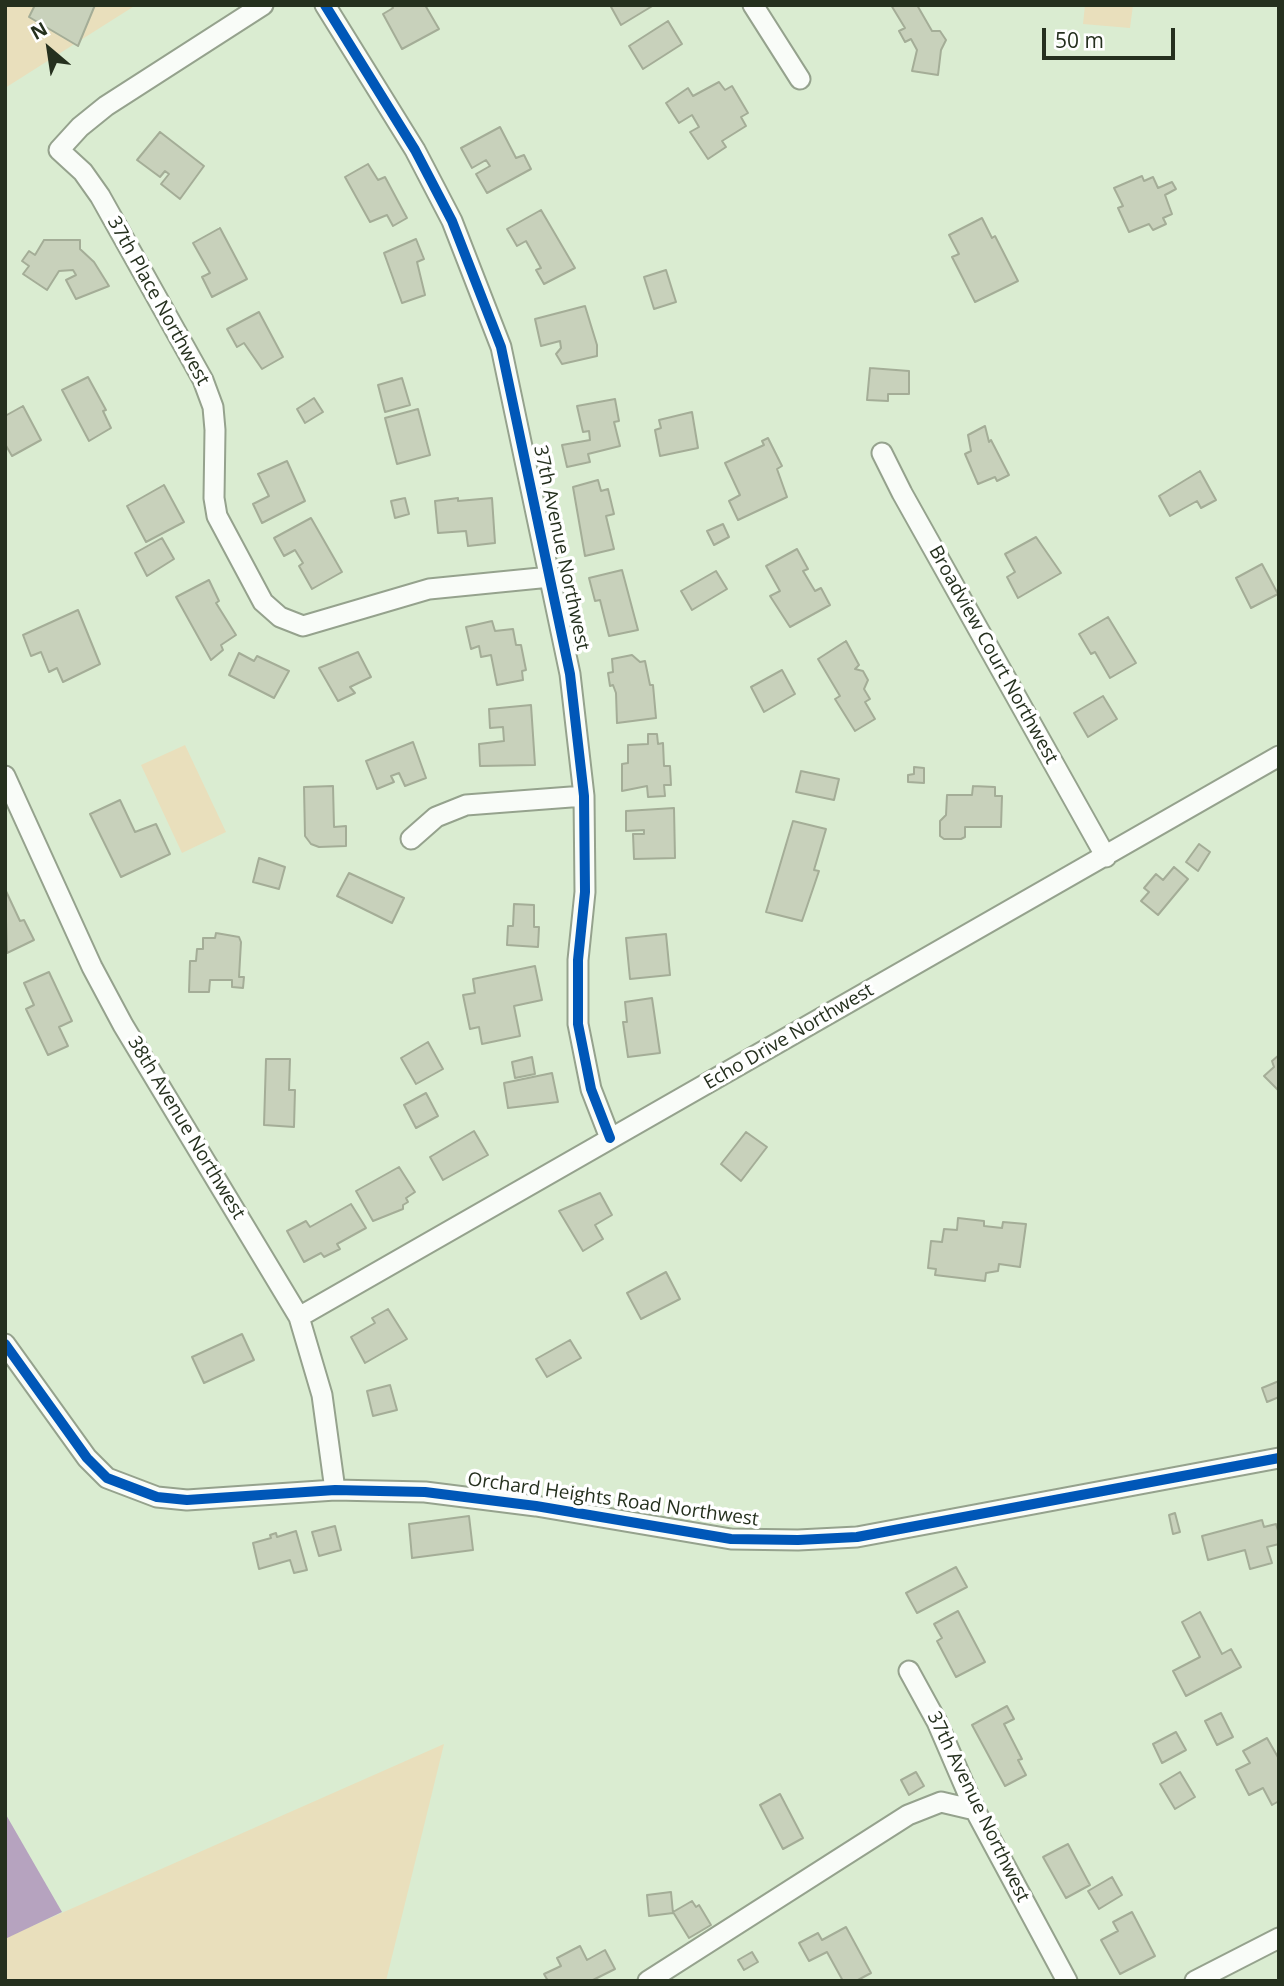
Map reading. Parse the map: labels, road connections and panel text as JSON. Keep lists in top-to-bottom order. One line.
{"streets":{"street":["37th Place Northwest","37th Avenue Northwest","Broadview Court Northwest","Echo Drive Northwest","38th Avenue Northwest","Orchard Heights Road Northwest"]},"crossings":[["37th Place Northwest","37th Avenue Northwest"],["37th Avenue Northwest","Echo Drive Northwest"],["Broadview Court Northwest","Echo Drive Northwest"],["Echo Drive Northwest","38th Avenue Northwest"],["38th Avenue Northwest","Orchard Heights Road Northwest"]],"scale_bar":"50 m","north":"top left"}
